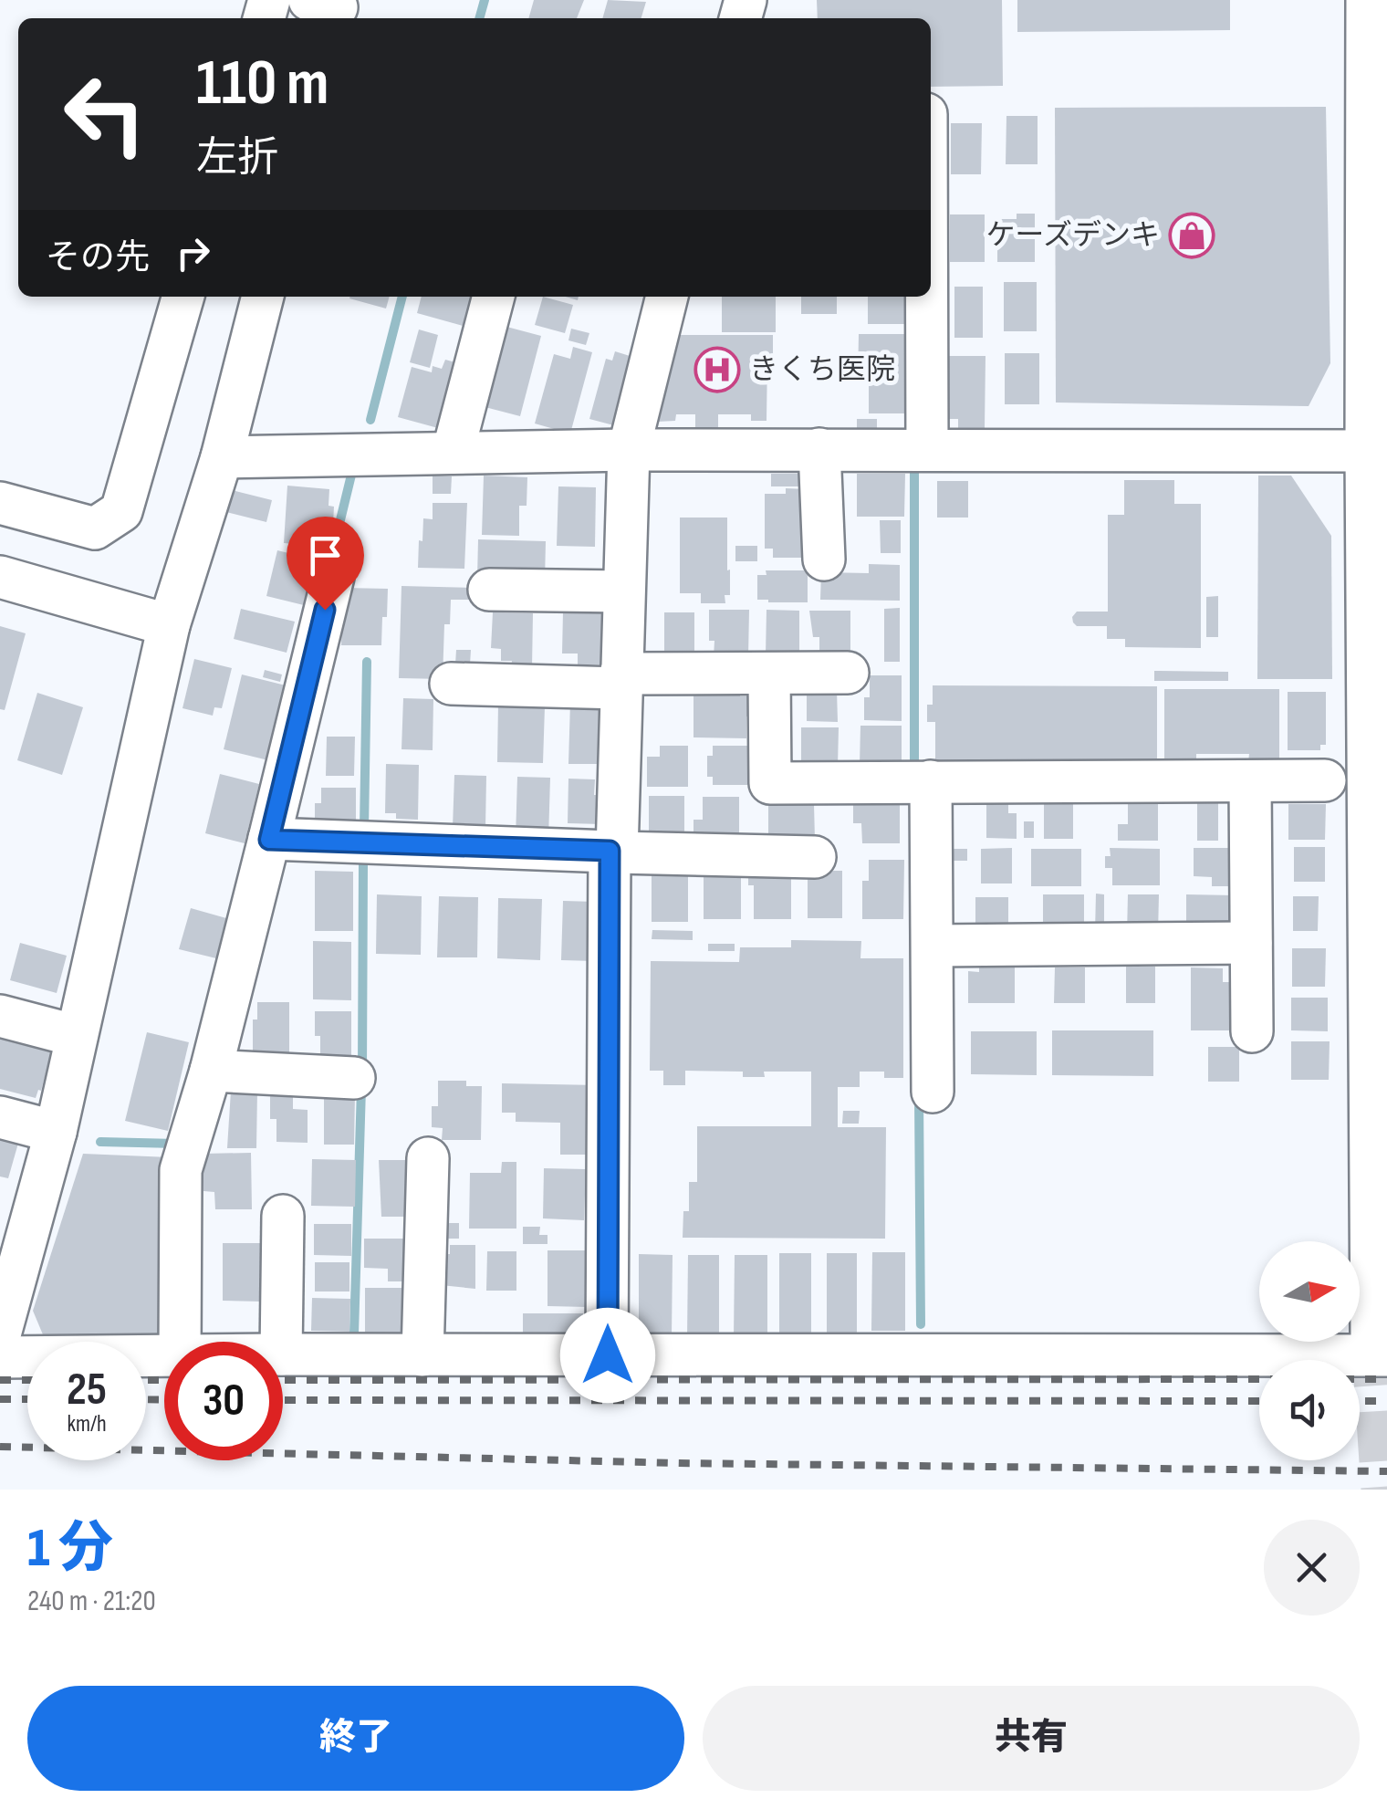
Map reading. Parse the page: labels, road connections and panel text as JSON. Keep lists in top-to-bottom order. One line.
{"places":{"shop":["ケーズデンキ"],"hospital":["きくち医院"]},"north":"right","page":{"turn":["110 m","左折"],"then":"その先","speed":"25 km/h","limit":"30","heading":["1 分","240 m · 21:20"],"buttons":["終了","共有"]}}
